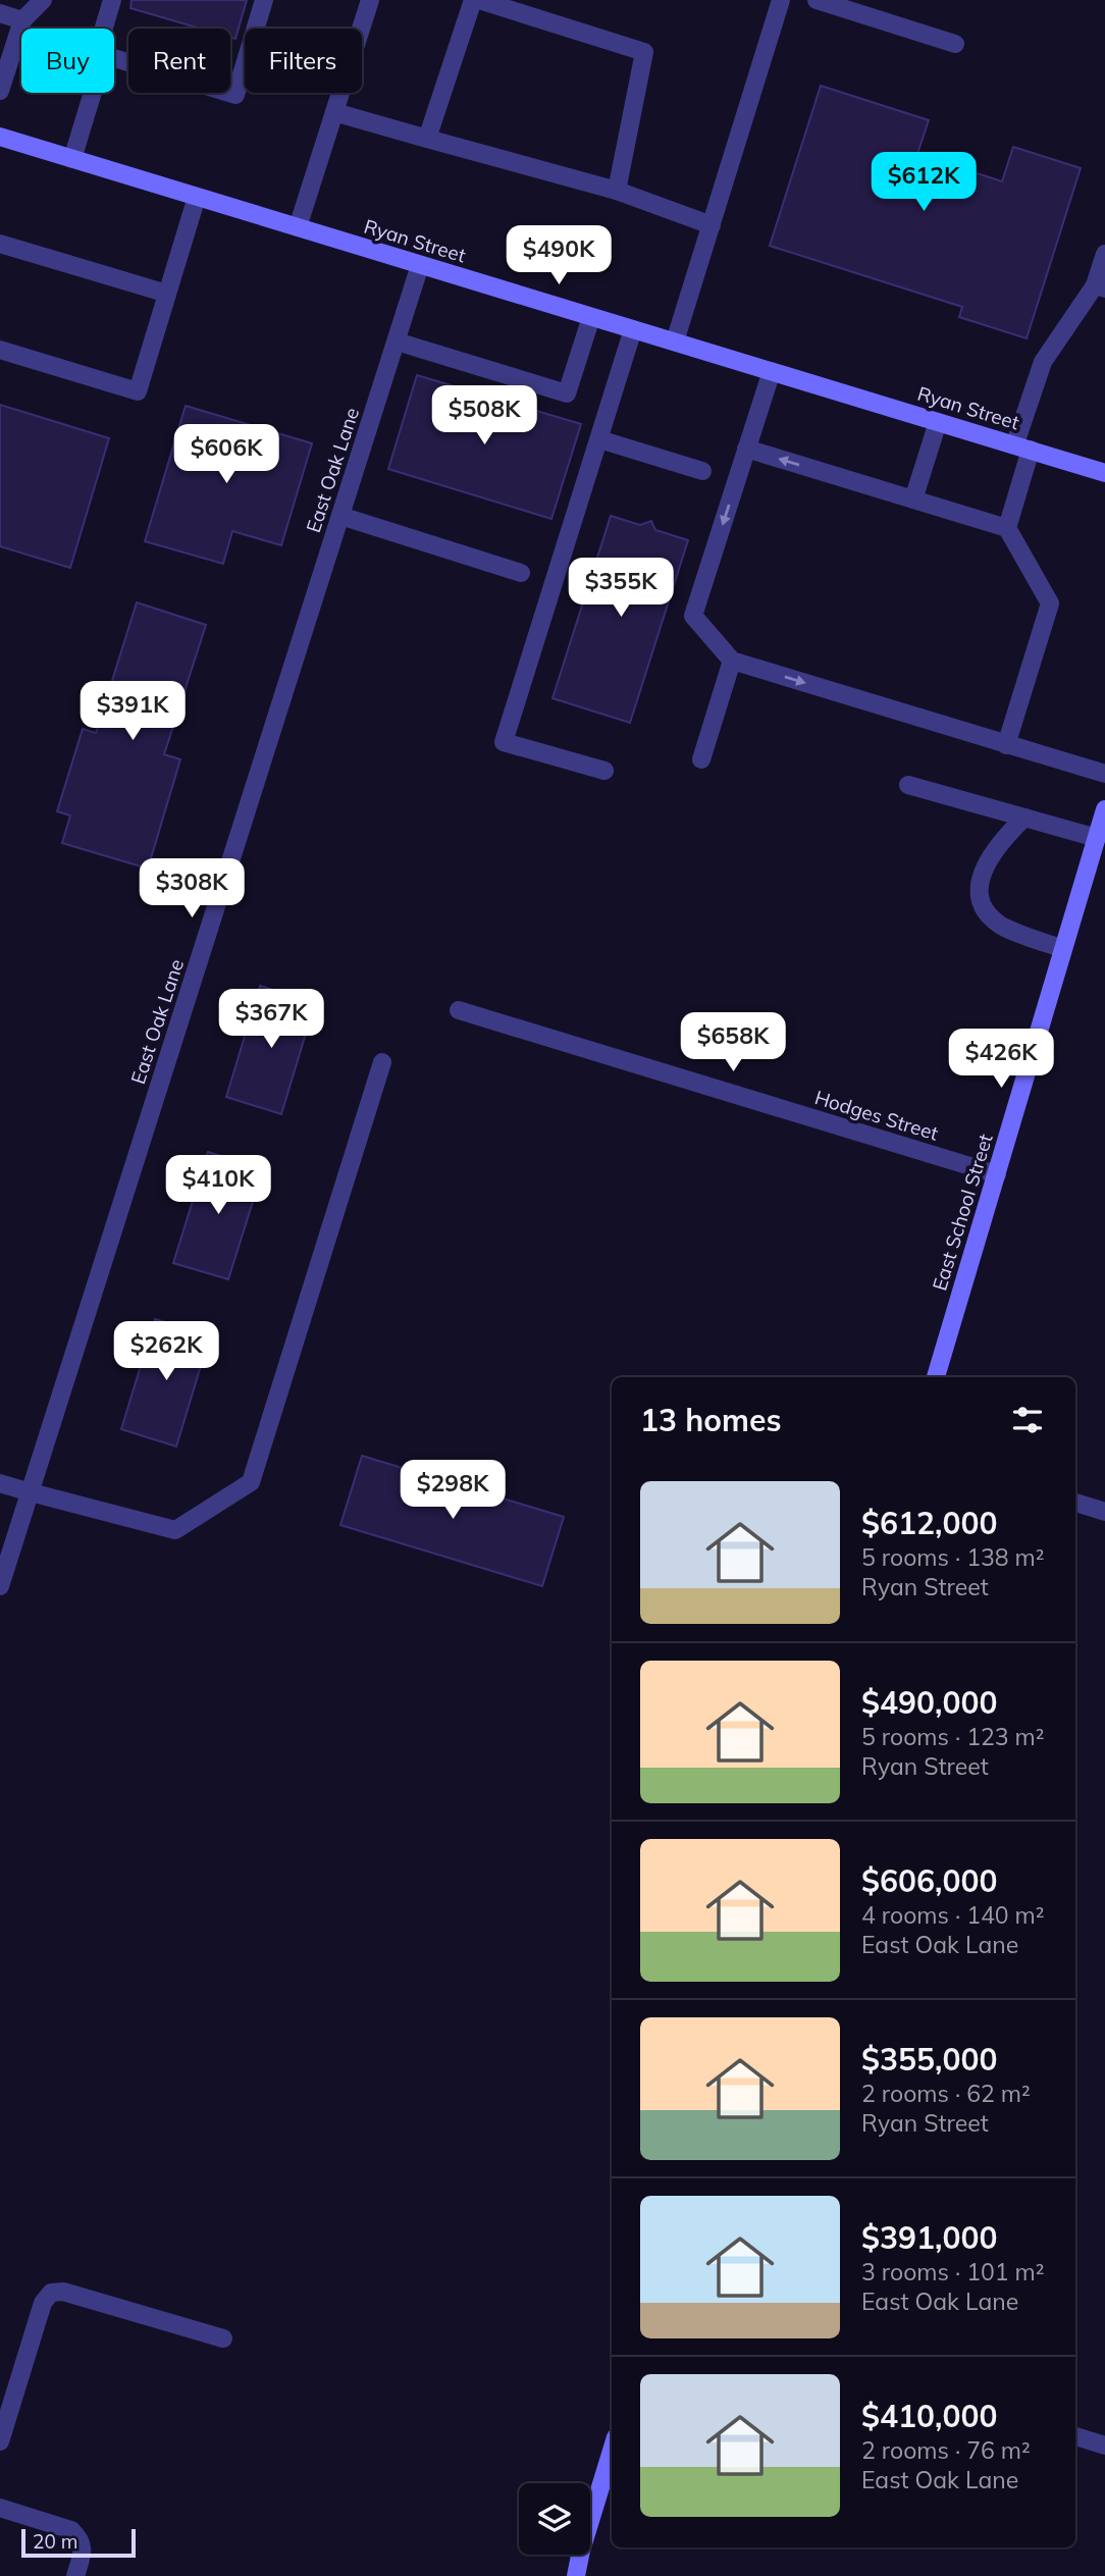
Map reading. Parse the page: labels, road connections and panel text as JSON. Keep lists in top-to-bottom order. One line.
{"streets":{"main road":["Ryan Street","East School Street"],"street":["East Oak Lane","Hodges Street"]},"crossings":[["Ryan Street","East Oak Lane"],["Hodges Street","East School Street"]],"scale_bar":"20 m","page":{"chip":["Buy","Rent","Filters"],"price":["$612K","$490K","$508K","$606K","$355K","$391K","$308K","$367K","$658K","$426K","$410K","$262K","$298K"],"heading":"13 homes","list":[{"name":"$612,000","note":"5 rooms · 138 m² · Ryan Street"},{"name":"$490,000","note":"5 rooms · 123 m² · Ryan Street"},{"name":"$606,000","note":"4 rooms · 140 m² · East Oak Lane"},{"name":"$355,000","note":"2 rooms · 62 m² · Ryan Street"},{"name":"$391,000","note":"3 rooms · 101 m² · East Oak Lane"},{"name":"$410,000","note":"2 rooms · 76 m² · East Oak Lane"}],"scale":"20 m"}}
